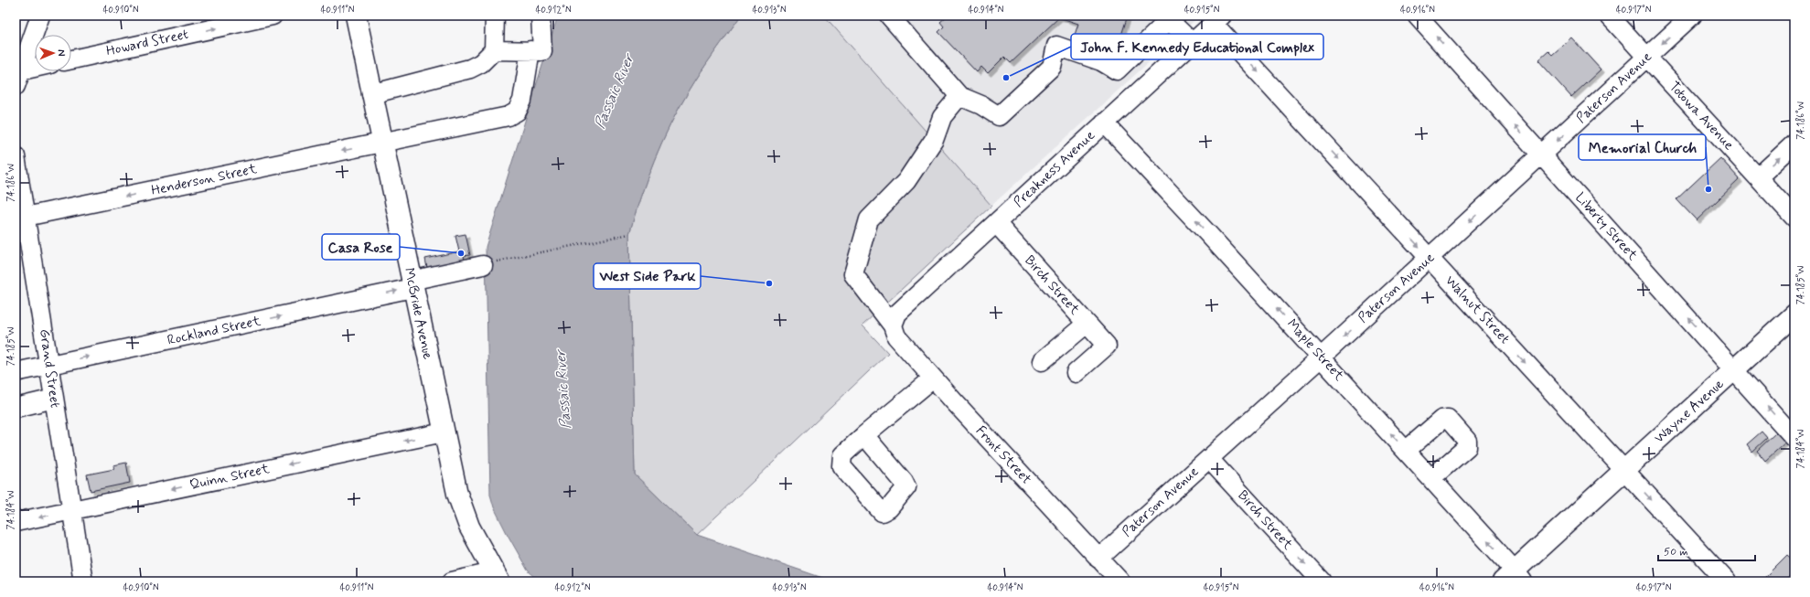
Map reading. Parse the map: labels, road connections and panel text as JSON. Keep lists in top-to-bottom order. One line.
{"streets":{"main road":["McBride Avenue","Wayne Avenue"],"street":["Howard Street","Paterson Avenue","Totowa Avenue","Preakness Avenue","Henderson Street","Liberty Street","Birch Street","Walnut Street","Rockland Street","Maple Street","Grand Street","Front Street","Quinn Street"]},"crossings":[["Paterson Avenue","Totowa Avenue"],["Paterson Avenue","Liberty Street"],["Paterson Avenue","Birch Street"],["Paterson Avenue","Walnut Street"],["Paterson Avenue","Maple Street"],["Paterson Avenue","Front Street"],["Preakness Avenue","Birch Street"],["Preakness Avenue","Walnut Street"],["Preakness Avenue","Maple Street"],["Preakness Avenue","Front Street"],["Henderson Street","McBride Avenue"],["Henderson Street","Grand Street"],["Liberty Street","Wayne Avenue"],["Walnut Street","Wayne Avenue"],["McBride Avenue","Rockland Street"],["McBride Avenue","Quinn Street"],["Rockland Street","Grand Street"],["Maple Street","Wayne Avenue"],["Grand Street","Quinn Street"]],"one_way":["Howard Street","Paterson Avenue","Henderson Street","Liberty Street","Birch Street","Walnut Street","Rockland Street","Maple Street","Quinn Street"],"water":["Passaic River"],"places":["John F. Kennedy Educational Complex","Memorial Church","Casa Rose","West Side Park"],"scale_bar":"50 m","north":"right","coordinates":["40.910°N","40.911°N","40.912°N","40.913°N","40.914°N","40.915°N","40.916°N","40.917°N","74.186°W","74.185°W","74.184°W"]}
